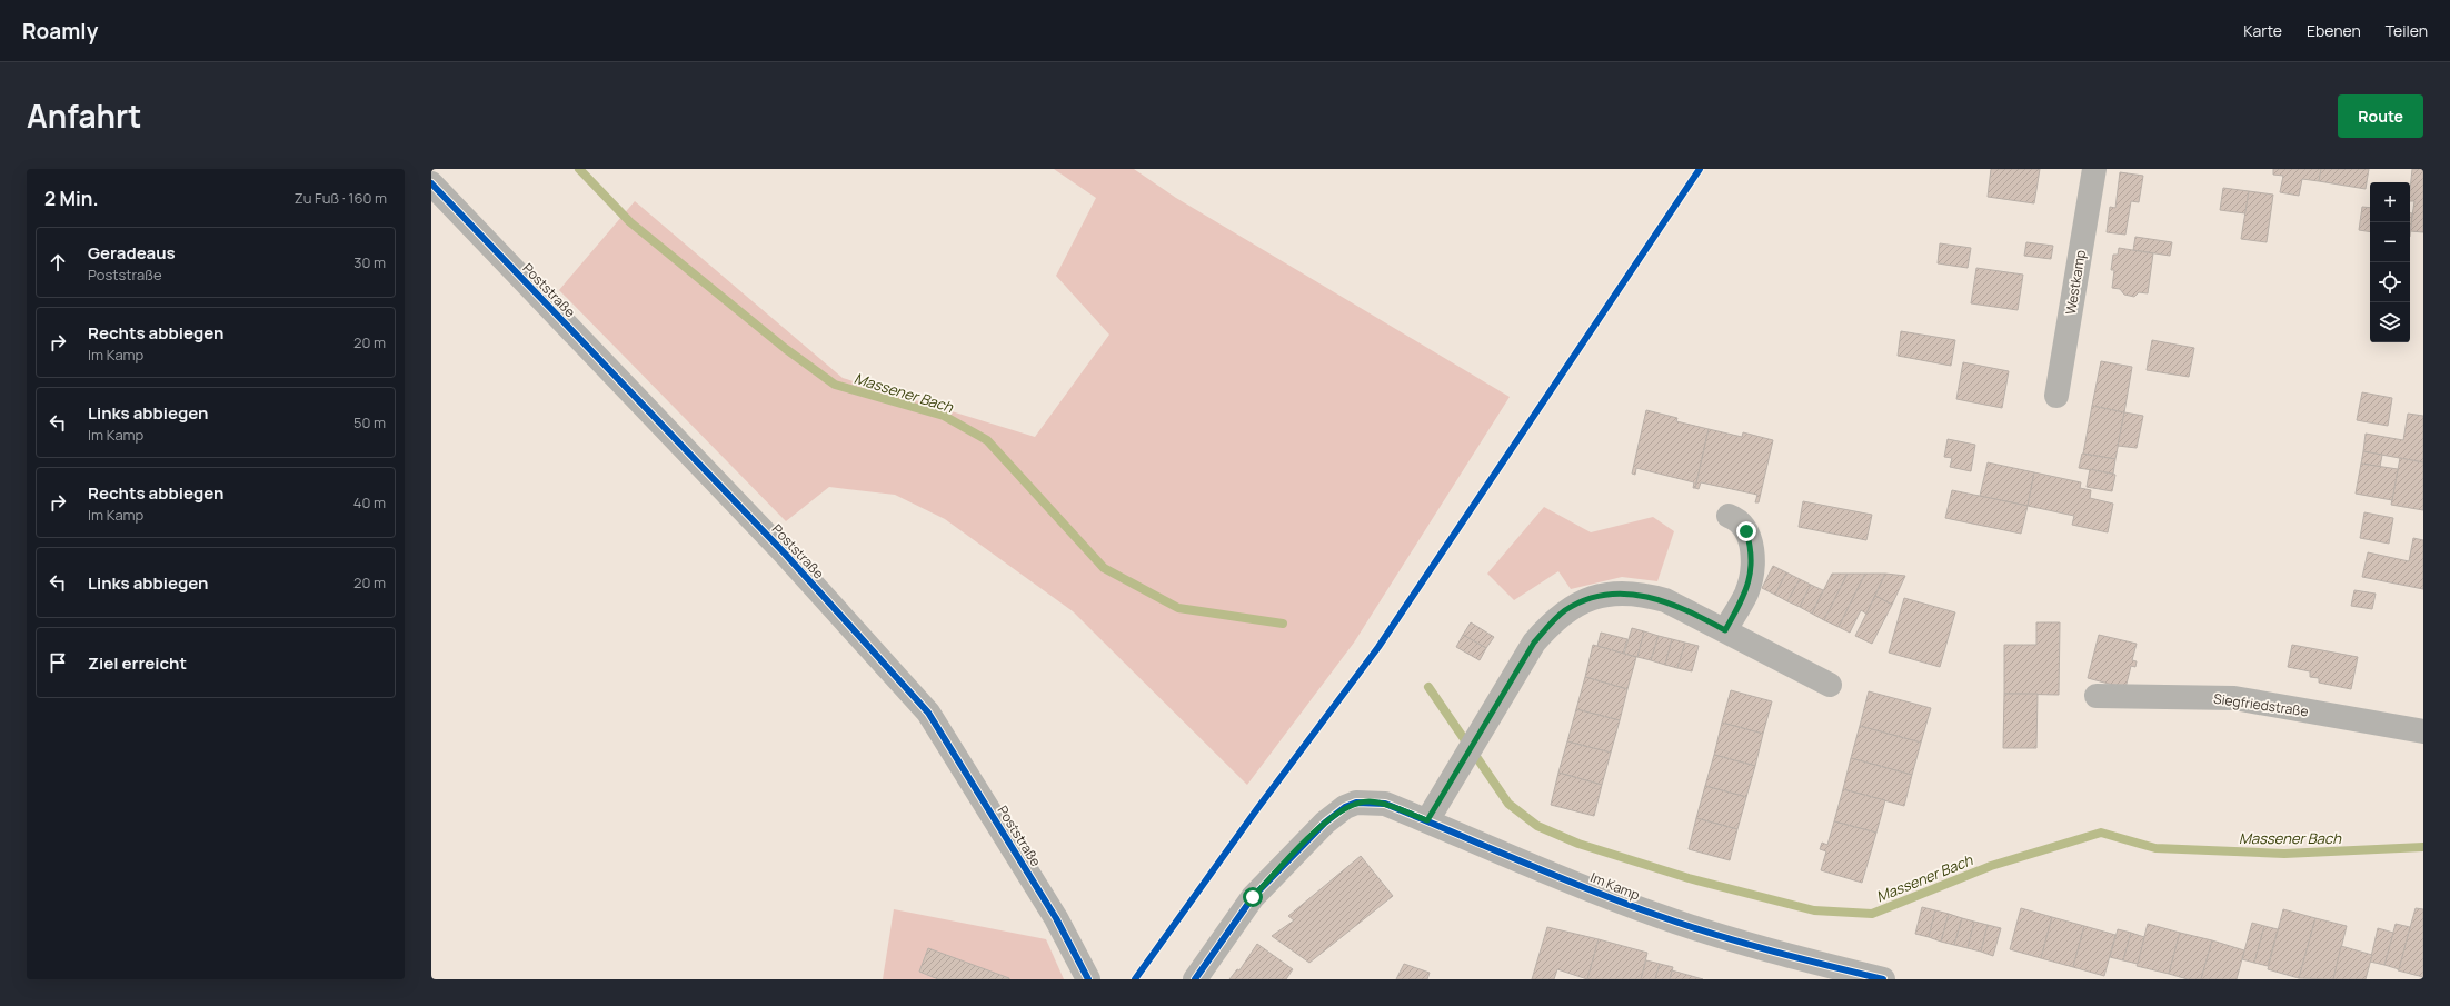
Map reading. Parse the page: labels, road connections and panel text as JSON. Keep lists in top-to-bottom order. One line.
{"streets":{"street":["Westkamp","Poststraße","Siegfriedstraße","Im Kamp"]},"water":["Massener Bach"],"page":{"header":"Roamly","nav":["Karte","Ebenen","Teilen"],"title":"Anfahrt","buttons":"Route","heading":["2 Min.","Zu Fuß · 160 m"],"map_buttons":["+","−"],"list":[["Geradeaus","Poststraße","30 m"],["Rechts abbiegen","Im Kamp","20 m"],["Links abbiegen","Im Kamp","50 m"],["Rechts abbiegen","Im Kamp","40 m"],["Links abbiegen","20 m"],"Ziel erreicht"]}}
